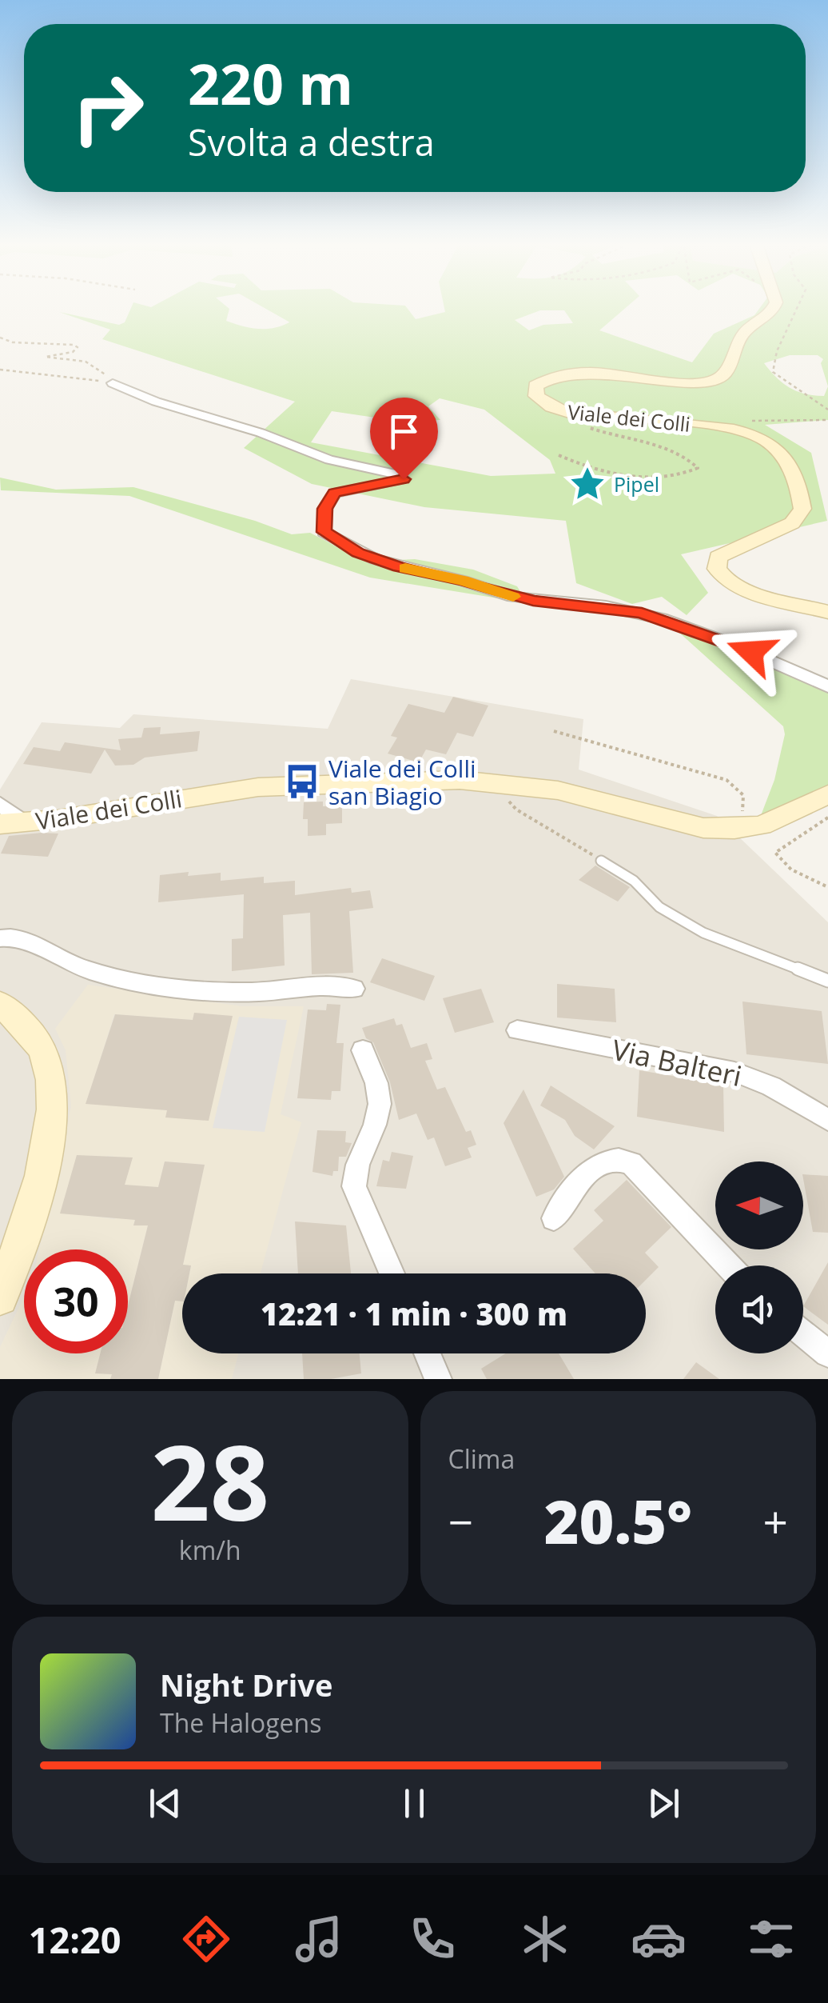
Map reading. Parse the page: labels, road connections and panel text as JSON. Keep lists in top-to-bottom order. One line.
{"streets":{"main road":["Viale dei Colli"],"street":["Via Balteri"]},"places":{"place":["Pipel"],"bus stop":["Viale dei Colli san Biagio"]},"north":"left","page":{"turn":["220 m","Svolta a destra"],"limit":"30","trip":"12:21 · 1 min · 300 m","tile":[["28","km/h"],"Clima"],"heat":["−","20.5°","+"],"song":["Night Drive","The Halogens"],"tabs":"12:20"}}
